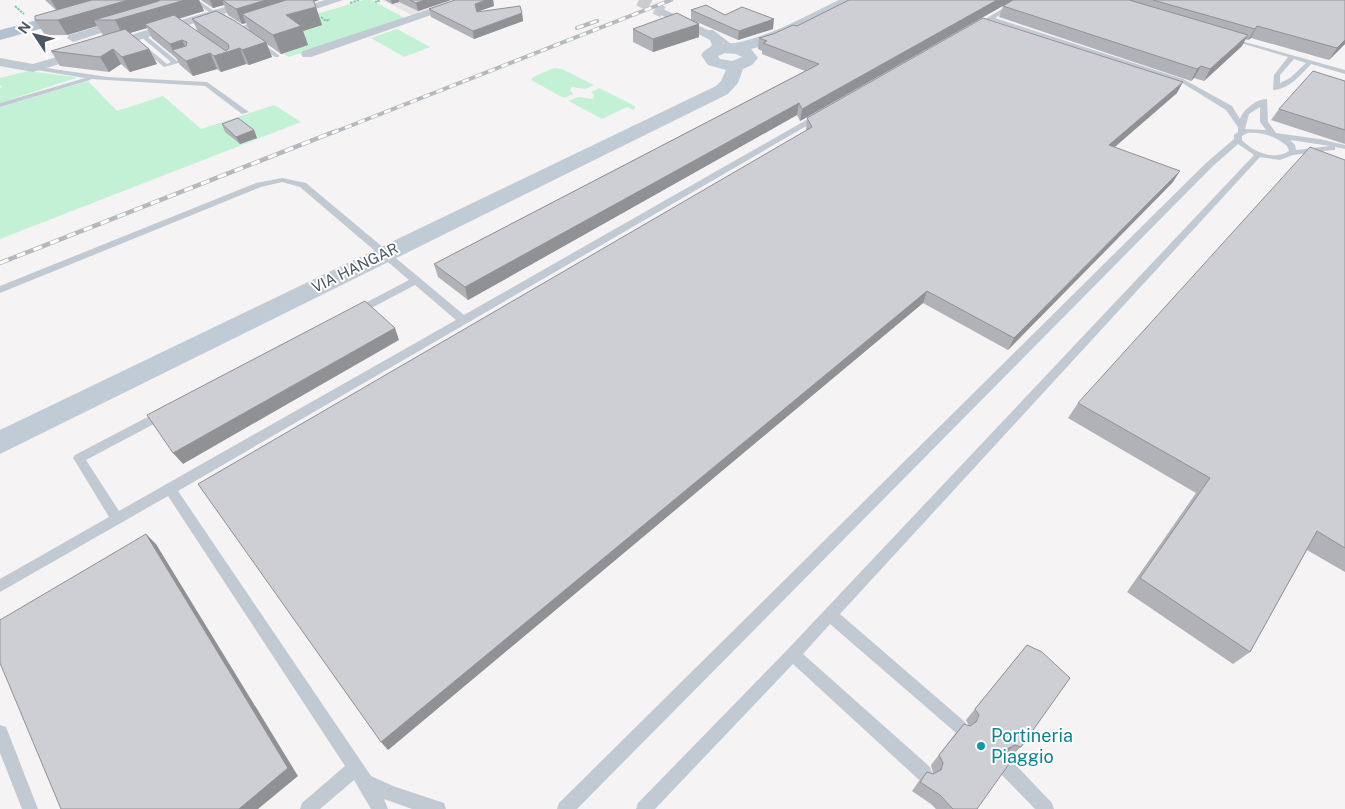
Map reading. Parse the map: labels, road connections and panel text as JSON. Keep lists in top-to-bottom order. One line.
{"streets":{"street":["VIA HANGAR"]},"places":["Portineria Piaggio"],"north":"top left"}
